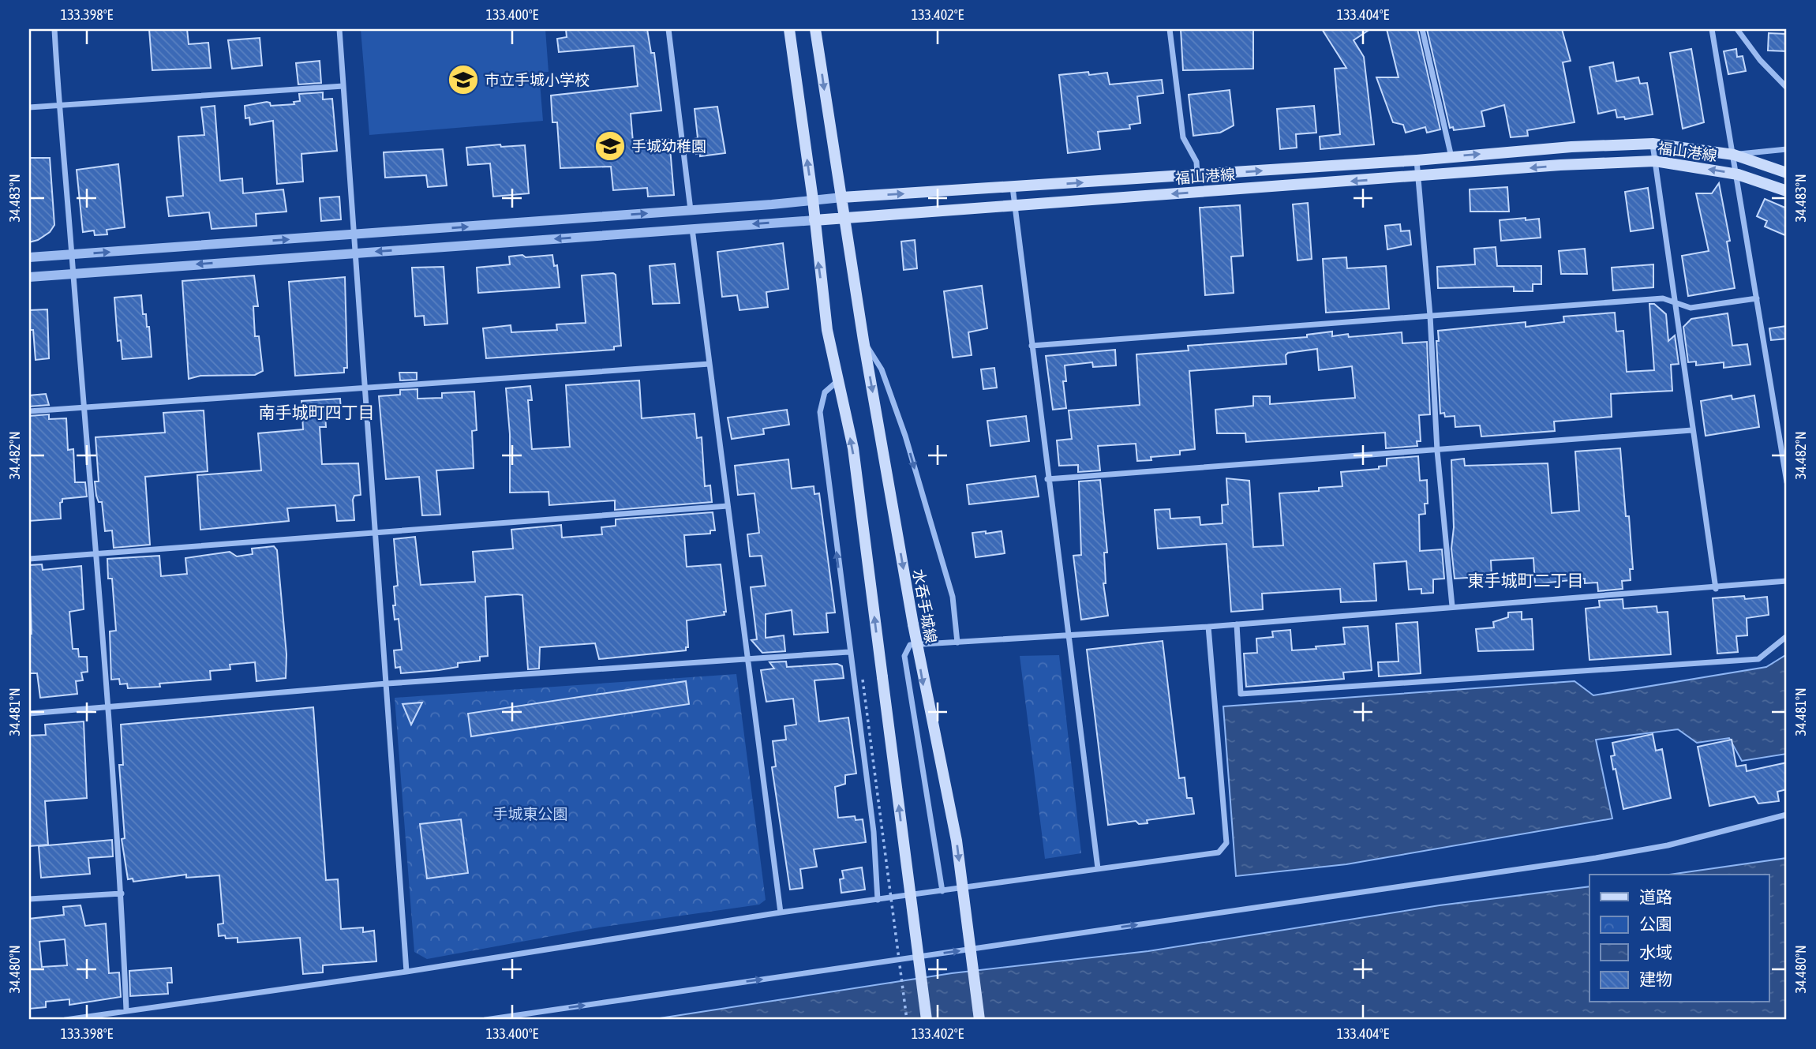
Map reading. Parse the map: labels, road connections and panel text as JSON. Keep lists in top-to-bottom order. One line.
{"streets":{"main road":["福山港線","水呑手城線"]},"crossings":[["福山港線","水呑手城線"]],"districts":["南手城町四丁目","東手城町二丁目"],"parks":["手城東公園"],"places":{"school or university":["市立手城小学校","手城幼稚園"]},"legend":["道路","公園","水域","建物"],"coordinates":["133.398°E","133.400°E","133.402°E","133.404°E","34.483°N","34.482°N","34.481°N","34.480°N"]}
